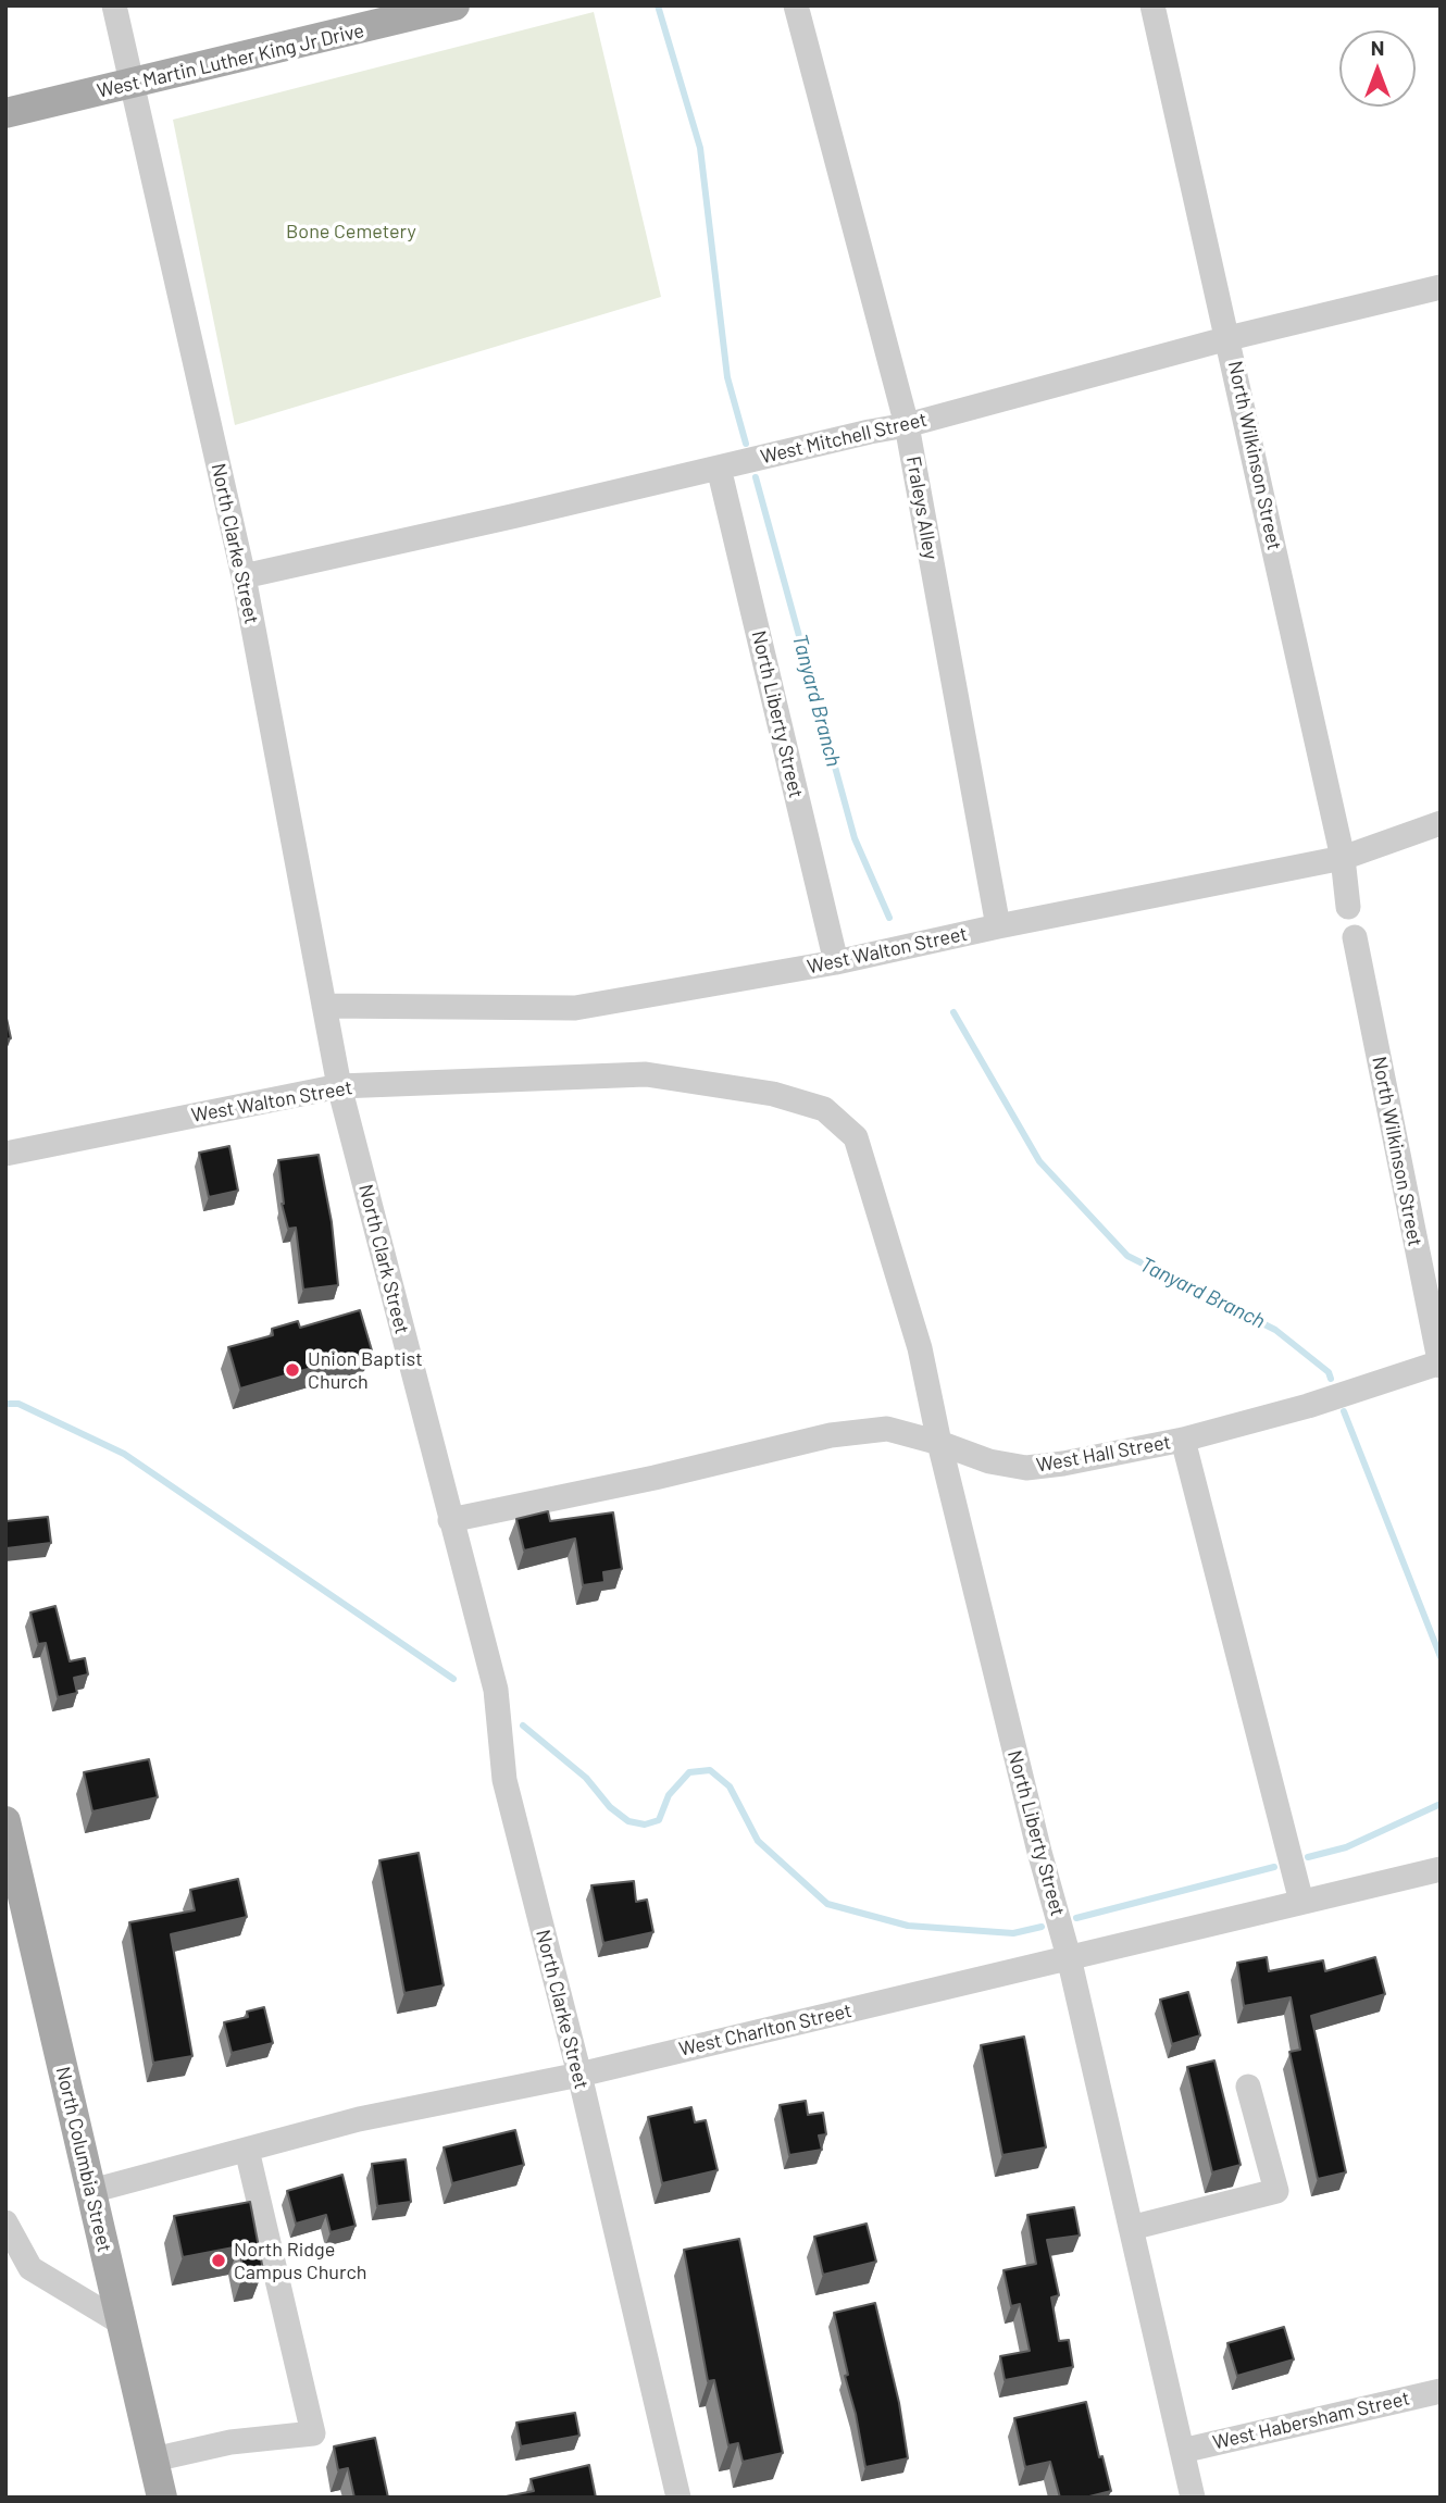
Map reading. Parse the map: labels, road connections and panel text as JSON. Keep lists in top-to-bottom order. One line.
{"streets":{"main road":["West Martin Luther King Jr Drive","North Columbia Street"],"street":["West Mitchell Street","North Wilkinson Street","Fraleys Alley","North Clarke Street","North Liberty Street","West Walton Street","North Clark Street","West Hall Street","West Charlton Street","West Habersham Street"]},"crossings":[["West Martin Luther King Jr Drive","North Clarke Street"],["West Mitchell Street","North Wilkinson Street"],["West Mitchell Street","Fraleys Alley"],["West Mitchell Street","North Clarke Street"],["West Mitchell Street","North Liberty Street"],["North Wilkinson Street","West Walton Street"],["North Wilkinson Street","West Hall Street"],["Fraleys Alley","West Walton Street"],["North Clarke Street","West Walton Street"],["North Clarke Street","North Clark Street"],["North Clarke Street","West Hall Street"],["North Clarke Street","West Charlton Street"],["North Liberty Street","West Walton Street"],["North Liberty Street","West Hall Street"],["North Liberty Street","West Charlton Street"],["North Liberty Street","West Habersham Street"],["West Walton Street","North Clark Street"],["North Clark Street","West Hall Street"],["West Charlton Street","North Columbia Street"]],"water":["Tanyard Branch"],"parks":["Bone Cemetery"],"places":["Union Baptist Church","North Ridge Campus Church"],"north":"top"}
